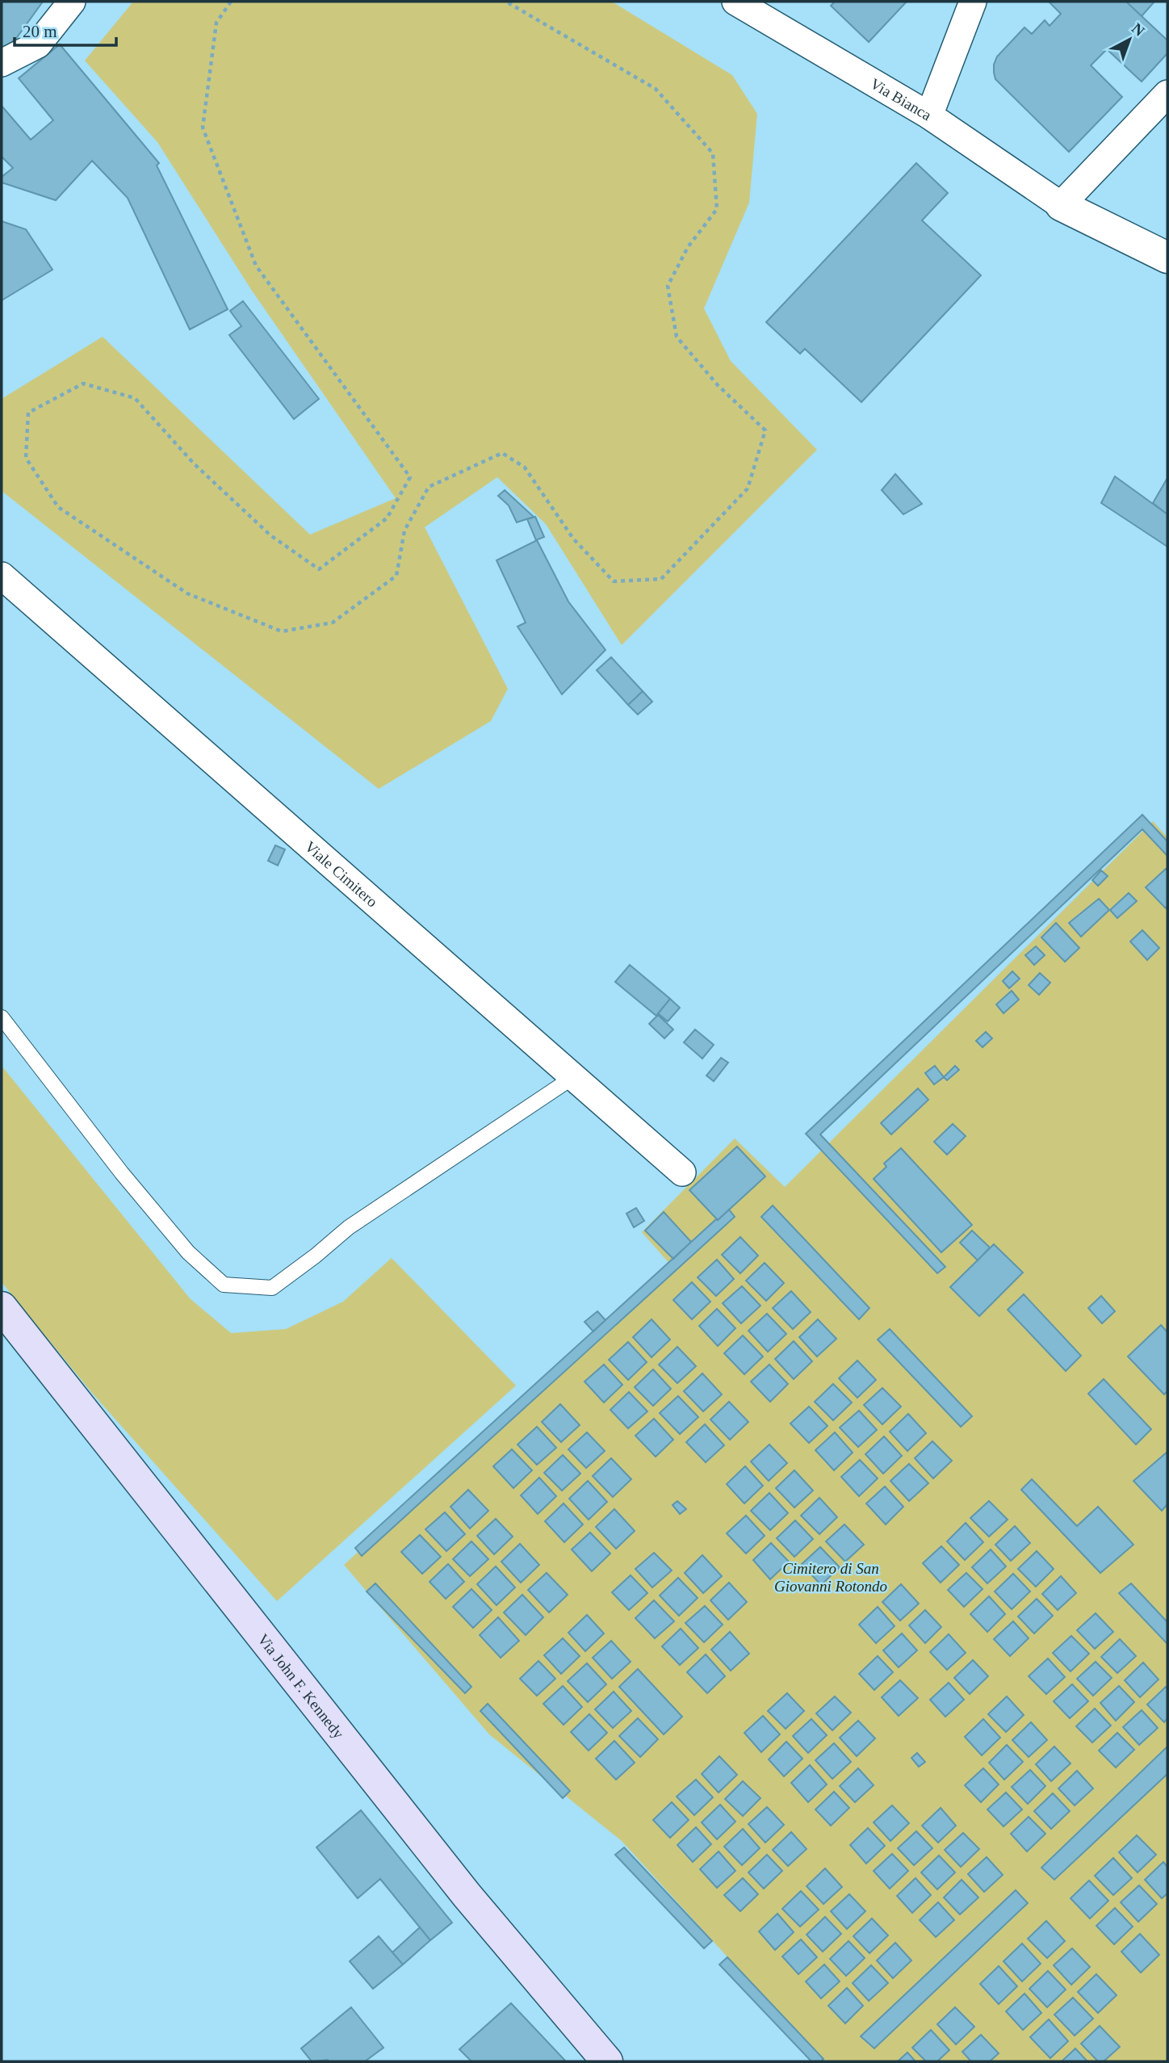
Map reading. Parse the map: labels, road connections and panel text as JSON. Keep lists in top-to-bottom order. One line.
{"streets":{"main road":["Via John F. Kennedy"],"street":["Via Bianca","Viale Cimitero"]},"parks":["Cimitero di San Giovanni Rotondo"],"scale_bar":"20 m","north":"top right"}
